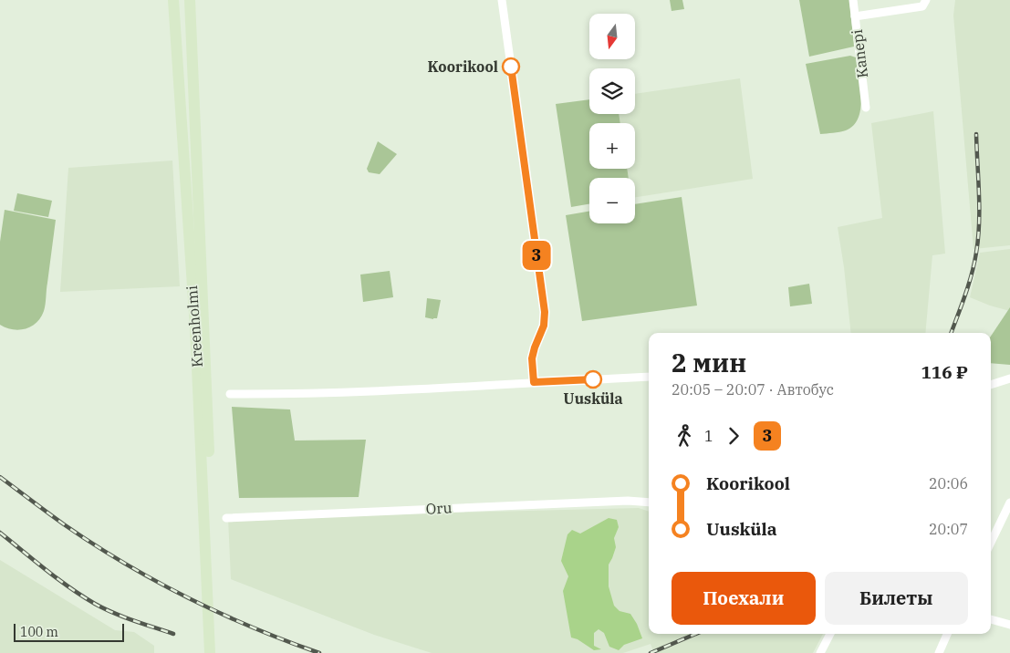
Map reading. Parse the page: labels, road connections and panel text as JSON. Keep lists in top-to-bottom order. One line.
{"streets":{"main road":["Kreenholmi"],"street":["Kanepi","Oru"]},"places":["Koorikool","Uusküla"],"lines":["bus line 3"],"scale_bar":"100 m","north":"bottom","page":{"on_map":"3","map_buttons":["+","−"],"heading":["2 мин","20:05 – 20:07 · Автобус","116 ₽"],"legs":["1","3"],"list":[{"name":"Koorikool","value":"20:06"},{"name":"Uusküla","value":"20:07"}],"buttons":["Поехали","Билеты"],"scale":"100 m"}}
